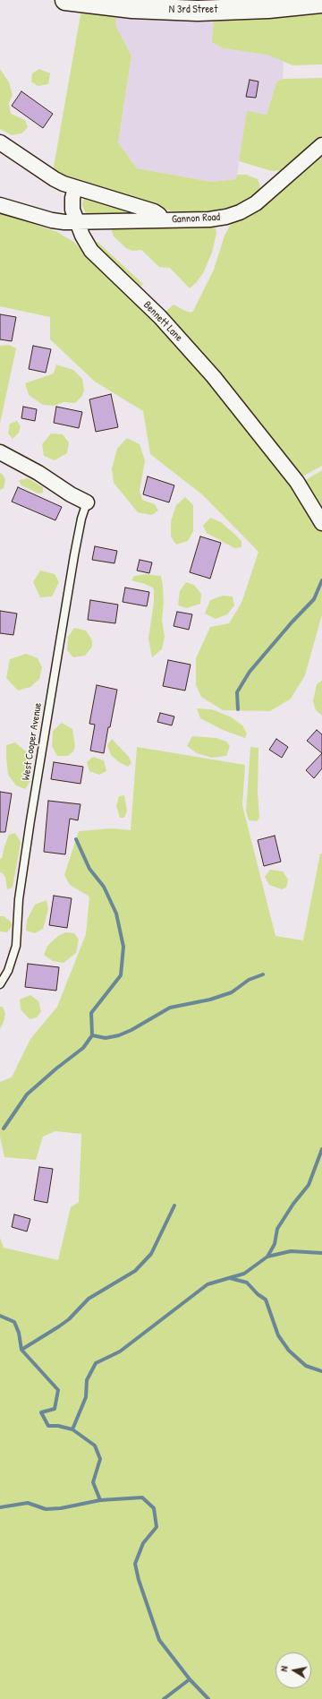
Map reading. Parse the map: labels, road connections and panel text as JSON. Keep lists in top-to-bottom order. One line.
{"streets":{"main road":["N 3rd Street"],"street":["Gannon Road","Bennett Lane"],"lane":["West Cooper Avenue"]},"crossings":[["Gannon Road","Bennett Lane"]],"north":"left"}
